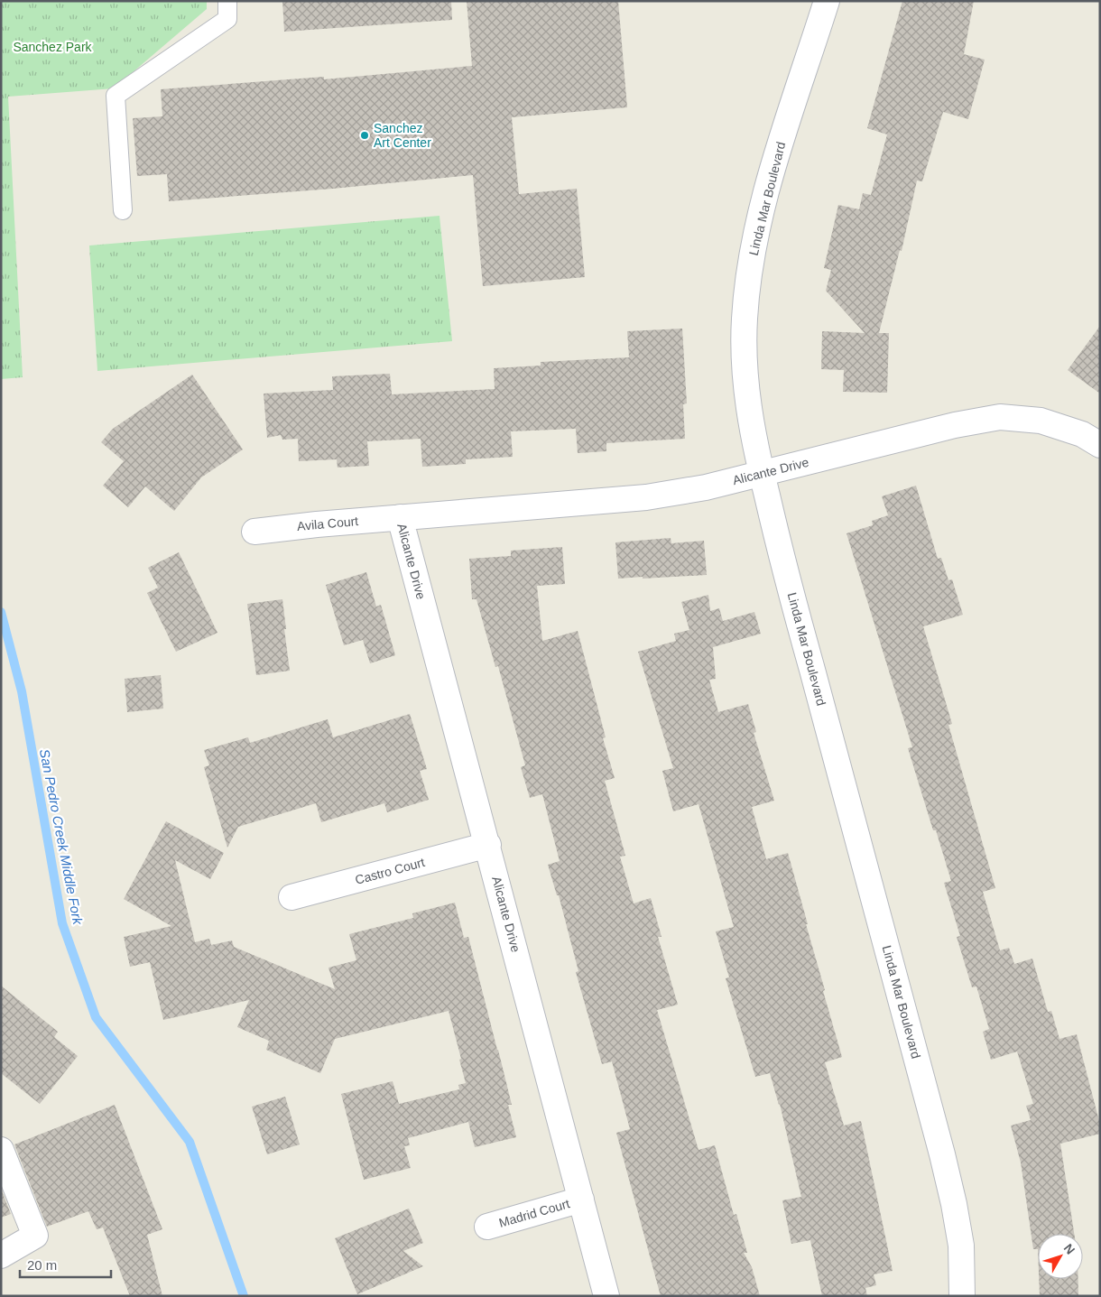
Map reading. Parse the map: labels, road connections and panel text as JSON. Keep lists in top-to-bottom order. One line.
{"streets":{"street":["Linda Mar Boulevard","Alicante Drive","Avila Court","Castro Court","Madrid Court"]},"crossings":[["Linda Mar Boulevard","Alicante Drive"],["Alicante Drive","Avila Court"],["Alicante Drive","Castro Court"],["Alicante Drive","Madrid Court"]],"water":["San Pedro Creek Middle Fork"],"parks":["Sanchez Park"],"places":["Sanchez Art Center"],"scale_bar":"20 m","north":"top right"}
